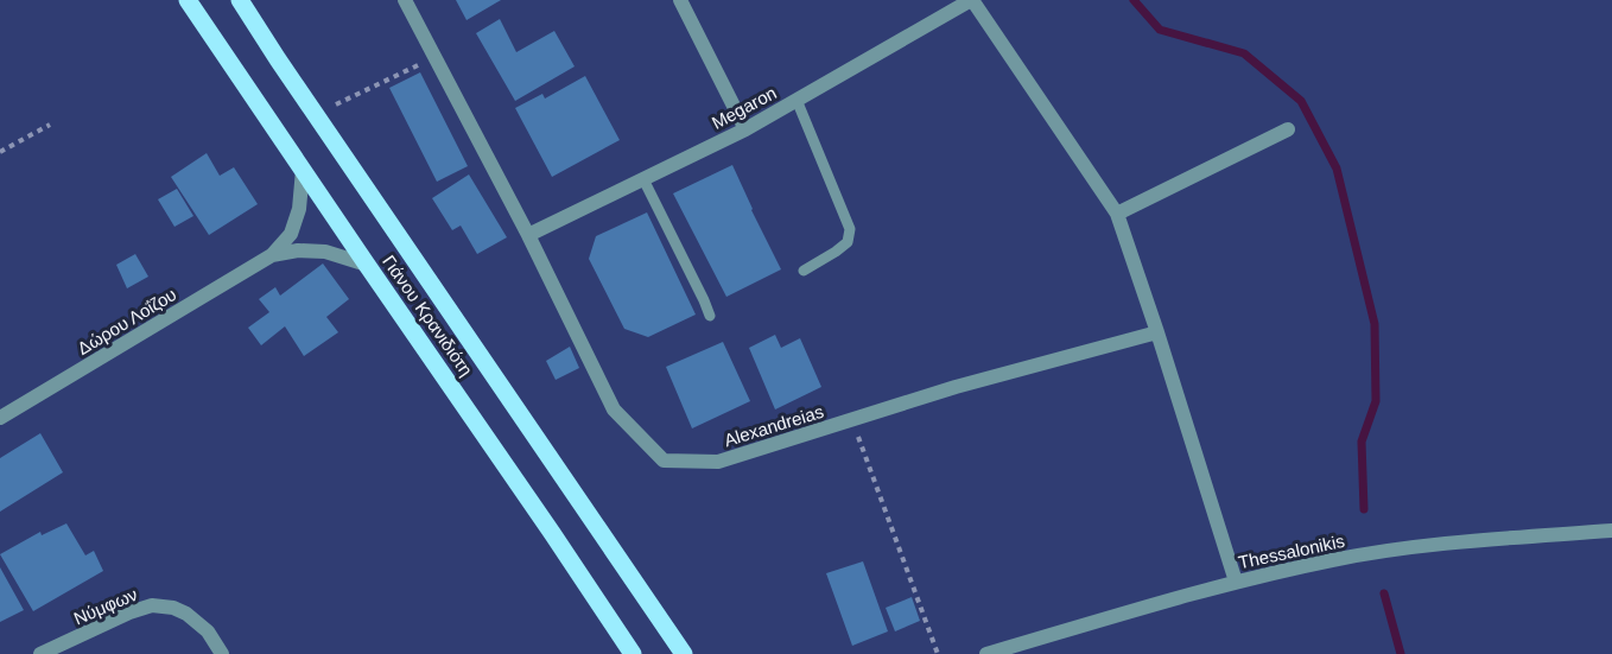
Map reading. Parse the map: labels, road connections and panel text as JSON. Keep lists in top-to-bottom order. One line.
{"streets":{"main road":["Γιάνου Κρανιδιότη"],"street":["Megaron","Δώρου Λοΐζου","Alexandreias","Thessalonikis","Νύμφων"]},"crossings":[["Megaron","Alexandreias"],["Γιάνου Κρανιδιότη","Δώρου Λοΐζου"]]}
